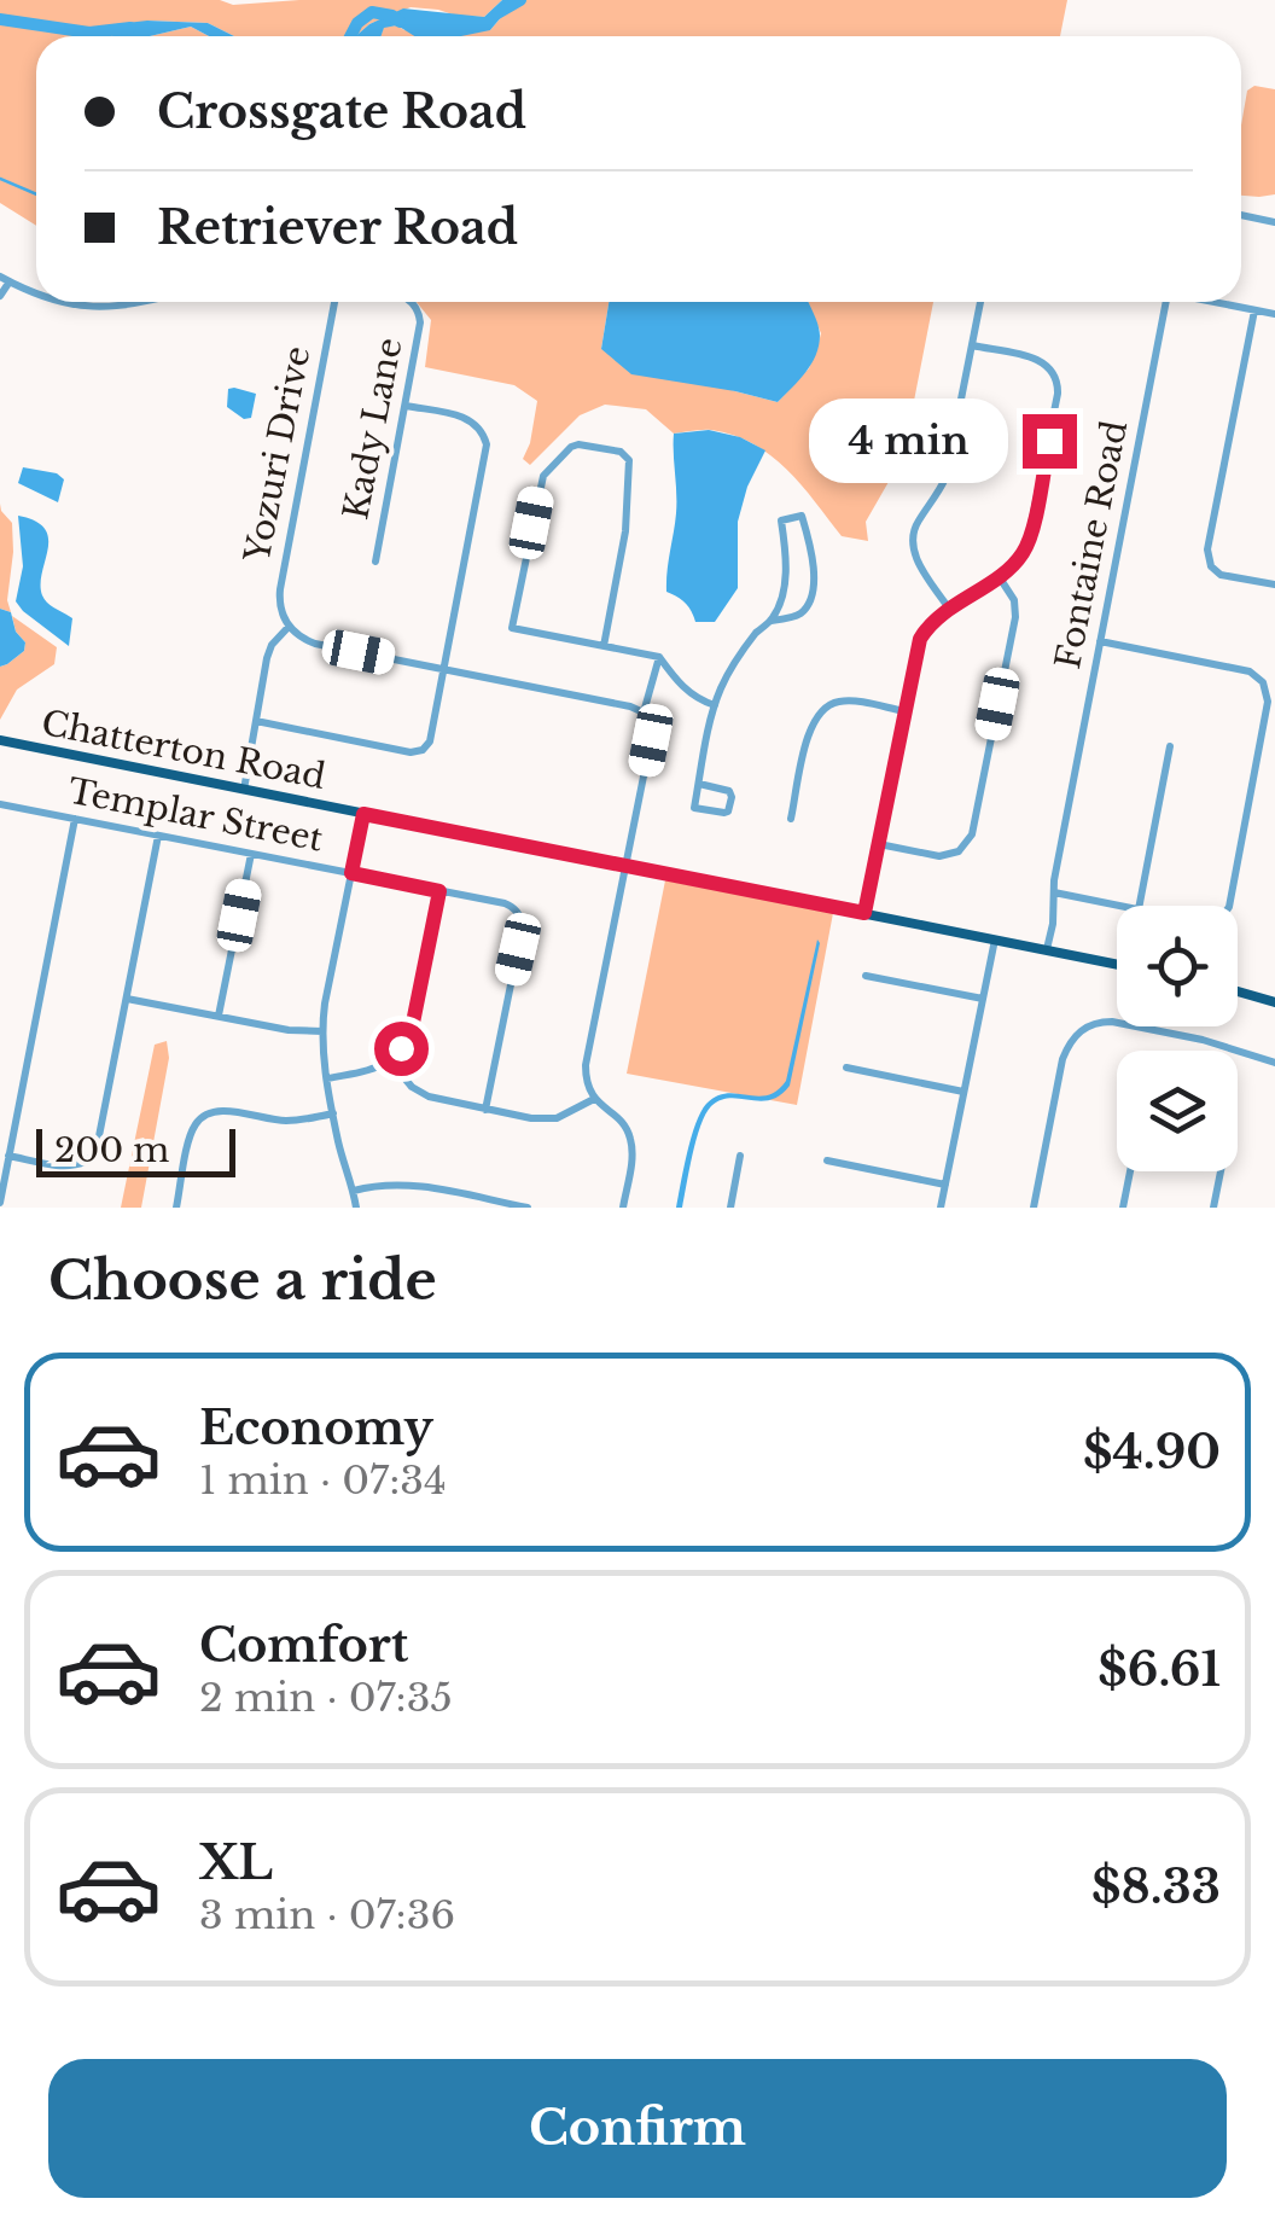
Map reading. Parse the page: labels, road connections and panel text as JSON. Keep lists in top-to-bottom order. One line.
{"streets":{"main road":["Chatterton Road"],"street":["Kady Lane","Yozuri Drive","Fontaine Road","Templar Street"]},"crossings":[["Fontaine Road","Chatterton Road"]],"scale_bar":"200 m","page":{"banner":["Crossgate Road","Retriever Road"],"bubble":"4 min","scale":"200 m","heading":"Choose a ride","list":[{"name":"Economy","note":"1 min · 07:34","value":"$4.90"},{"name":"Comfort","note":"2 min · 07:35","value":"$6.61"},{"name":"XL","note":"3 min · 07:36","value":"$8.33"}],"buttons":"Confirm"}}
